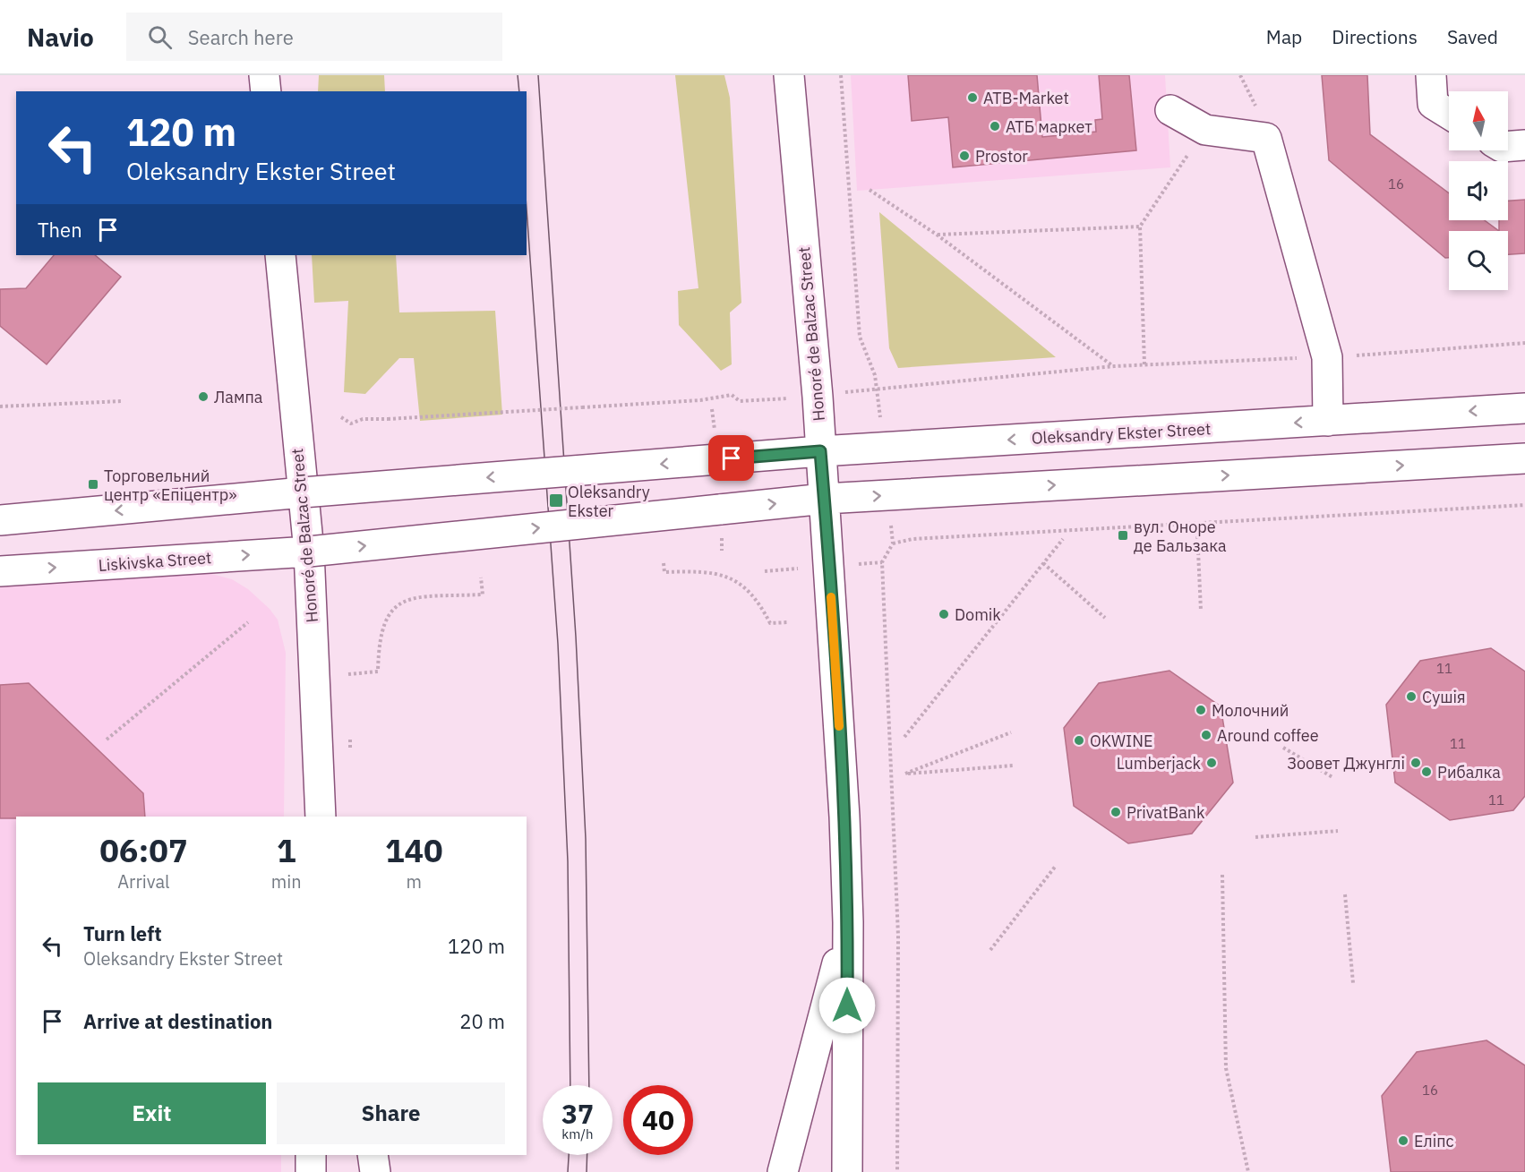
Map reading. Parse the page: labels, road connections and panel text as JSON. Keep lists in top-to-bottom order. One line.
{"streets":{"street":["Honoré de Balzac Street","Oleksandry Ekster Street","Liskivska Street"]},"crossings":[["Honoré de Balzac Street","Oleksandry Ekster Street"],["Honoré de Balzac Street","Liskivska Street"]],"places":{"other":["ATB-Market","АТБ маркет","Prostor","Лампа","Domik","Сушія","Молочний","Around coffee","OKWINE","Lumberjack","Зоовет Джунглі","Рибалка","PrivatBank","Еліпс"],"transit":["Торговельний центр «Епіцентр»","Oleksandry Ekster","вул. Оноре де Бальзака"]},"house_numbers":["16","11","11","11","16"],"north":"top","page":{"header":"Navio","search":"Search here","nav":["Map","Directions","Saved"],"turn":["120 m","Oleksandry Ekster Street"],"then":"Then","eta":["06:07","Arrival","1","min","140","m"],"list":[{"name":"Turn left","note":"Oleksandry Ekster Street","value":"120 m"},{"name":"Arrive at destination","value":"20 m"}],"buttons":["Exit","Share"],"speed":"37 km/h","limit":"40"}}
